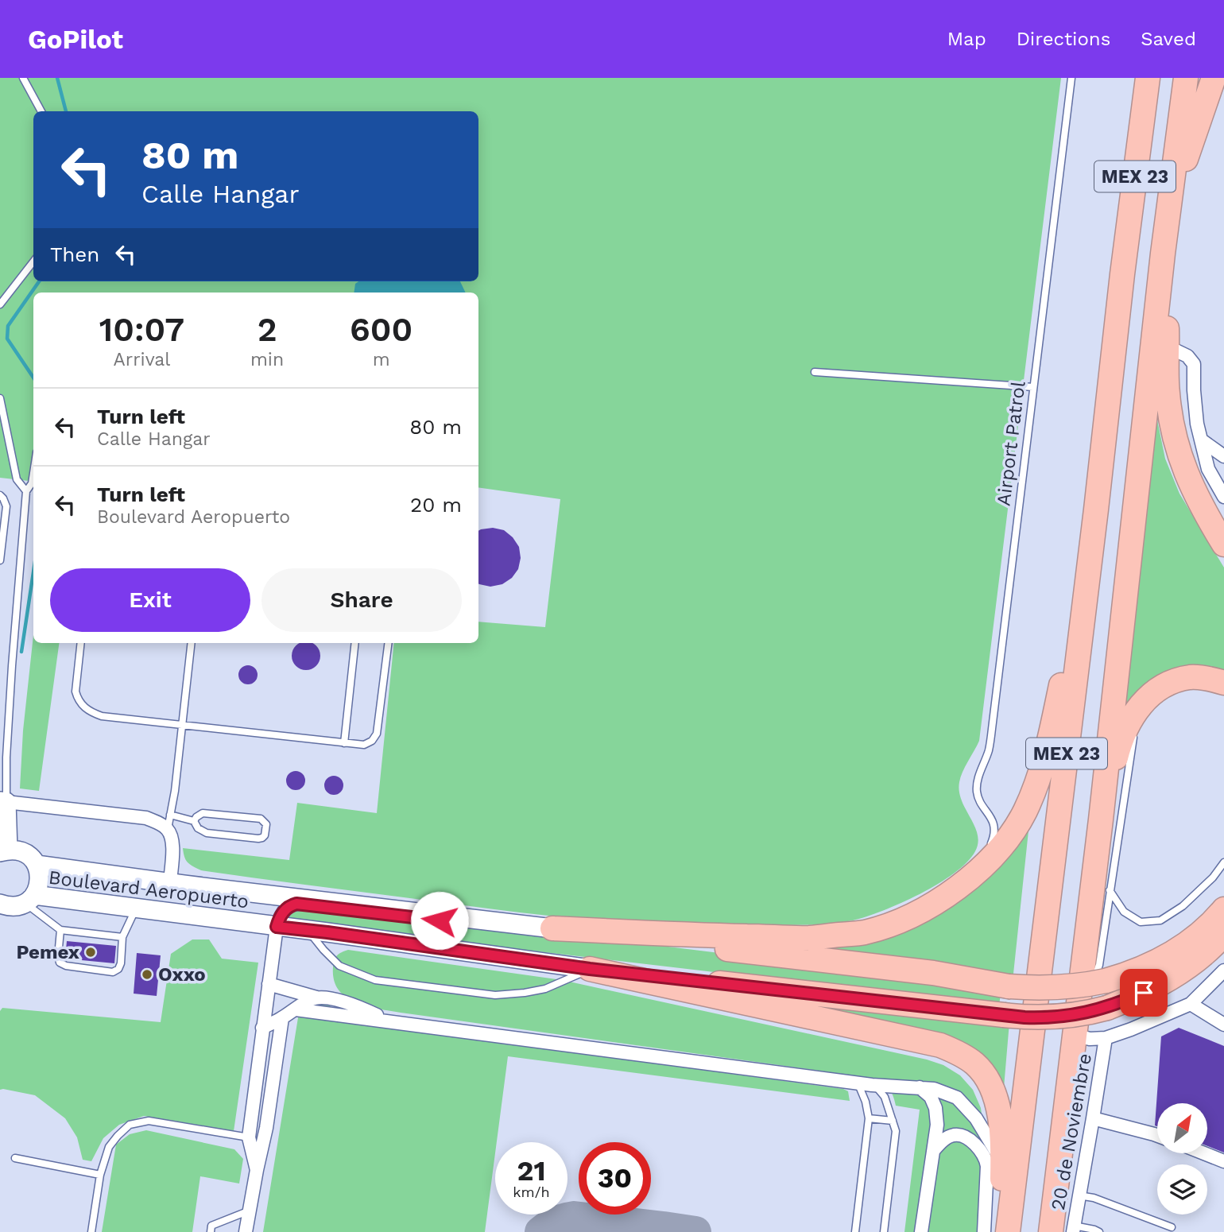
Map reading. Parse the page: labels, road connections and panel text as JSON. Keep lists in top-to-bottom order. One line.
{"streets":{"highway":["MEX 23"],"street":["Boulevard Aeropuerto","20 de Noviembre"],"lane":["Airport Patrol"]},"places":["Pemex","Oxxo"],"north":"top right","page":{"header":"GoPilot","nav":["Map","Directions","Saved"],"turn":["80 m","Calle Hangar"],"then":"Then","eta":["10:07","Arrival","2","min","600","m"],"list":[{"name":"Turn left","note":"Calle Hangar","value":"80 m"},{"name":"Turn left","note":"Boulevard Aeropuerto","value":"20 m"}],"buttons":["Exit","Share"],"speed":"21 km/h","limit":"30"}}
